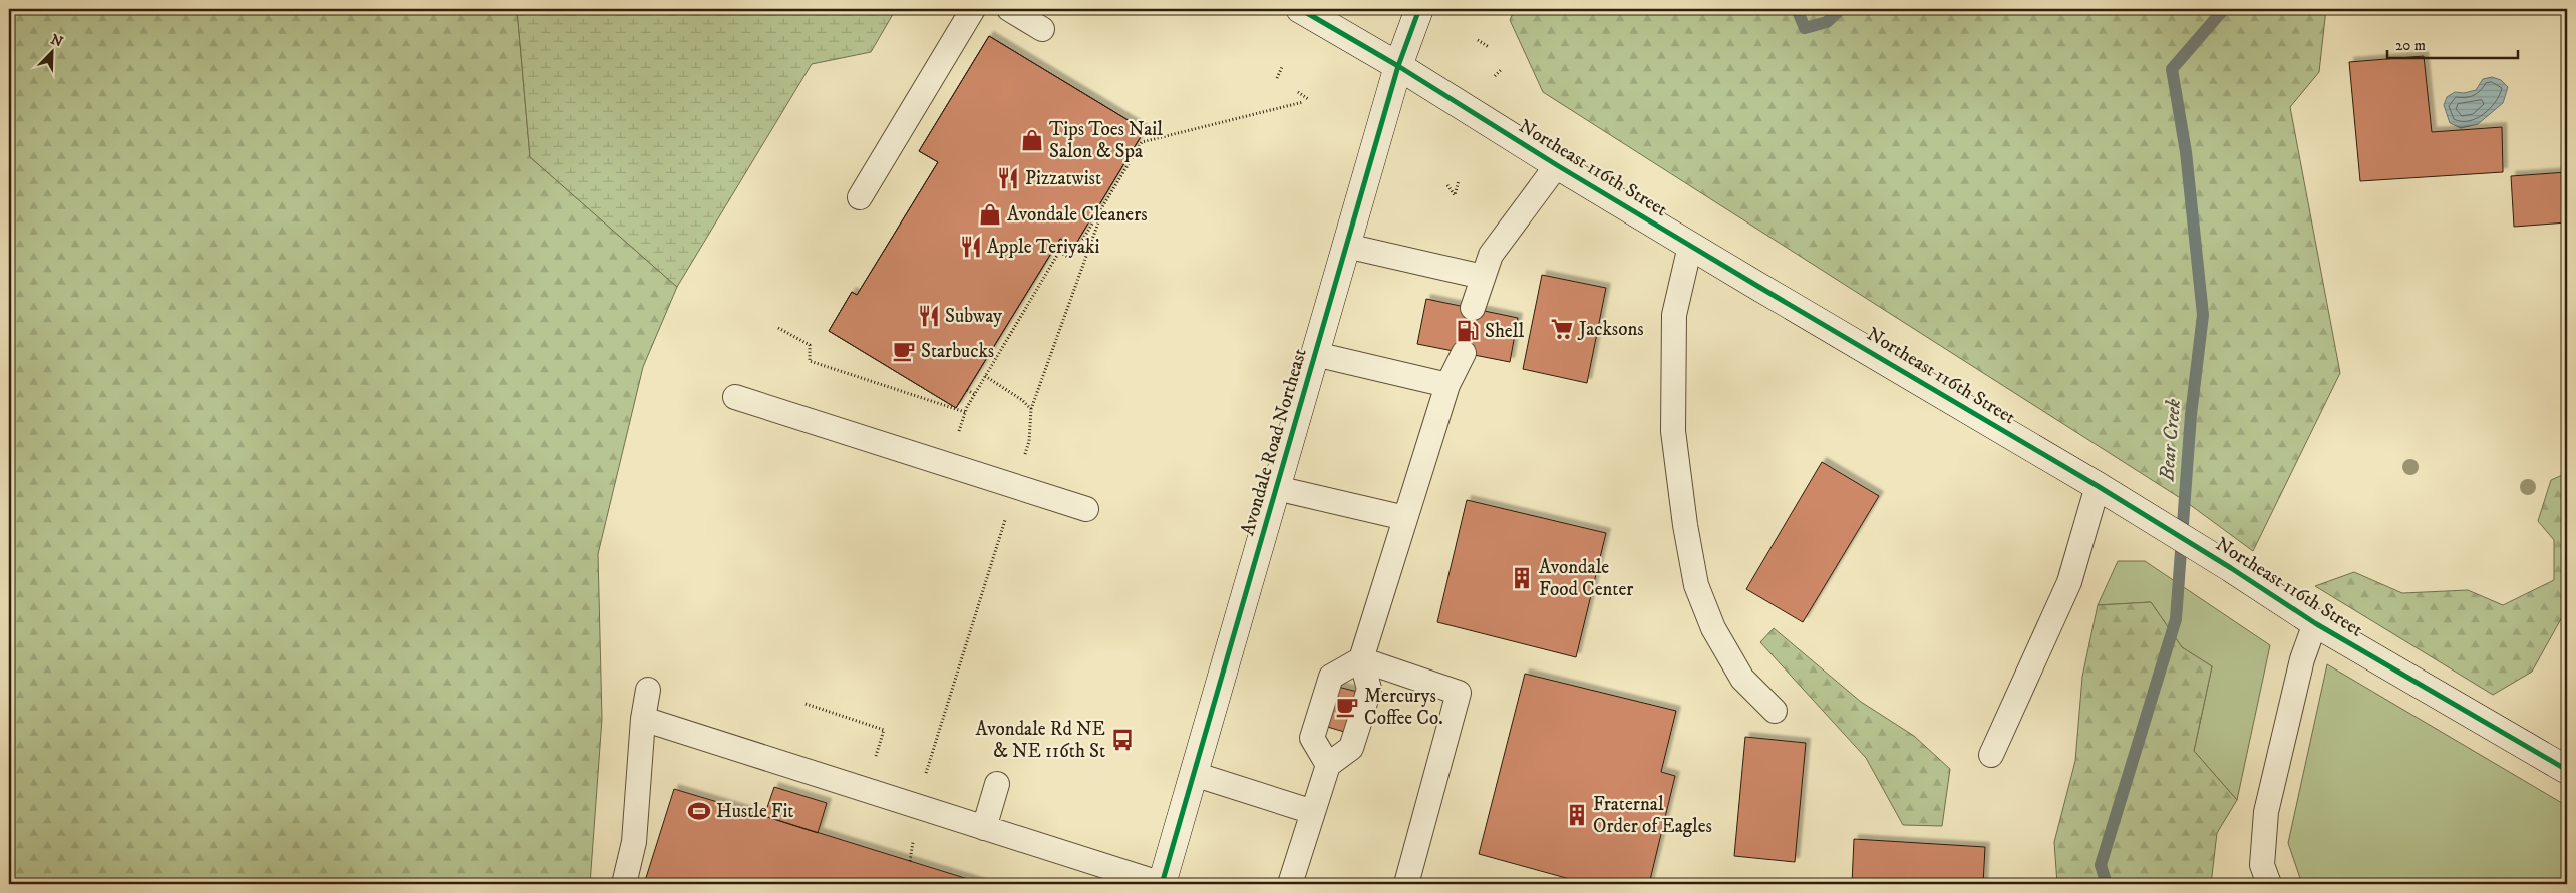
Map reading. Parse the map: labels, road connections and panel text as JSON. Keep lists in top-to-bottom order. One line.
{"streets":{"street":["Northeast 116th Street","Avondale Road Northeast"]},"crossings":[["Northeast 116th Street","Avondale Road Northeast"]],"water":["Bear Creek"],"places":{"shop":["Tips Toes Nail Salon & Spa","Avondale Cleaners"],"restaurant":["Pizzatwist","Apple Teriyaki","Subway"],"supermarket":["Jacksons"],"fuel station":["Shell"],"cafe":["Starbucks","Mercurys Coffee Co."],"building":["Avondale Food Center","Fraternal Order of Eagles"],"bus stop":["Avondale Rd NE & NE 116th St"],"sports":["Hustle Fit"]},"scale_bar":"20 m","north":"top right"}
